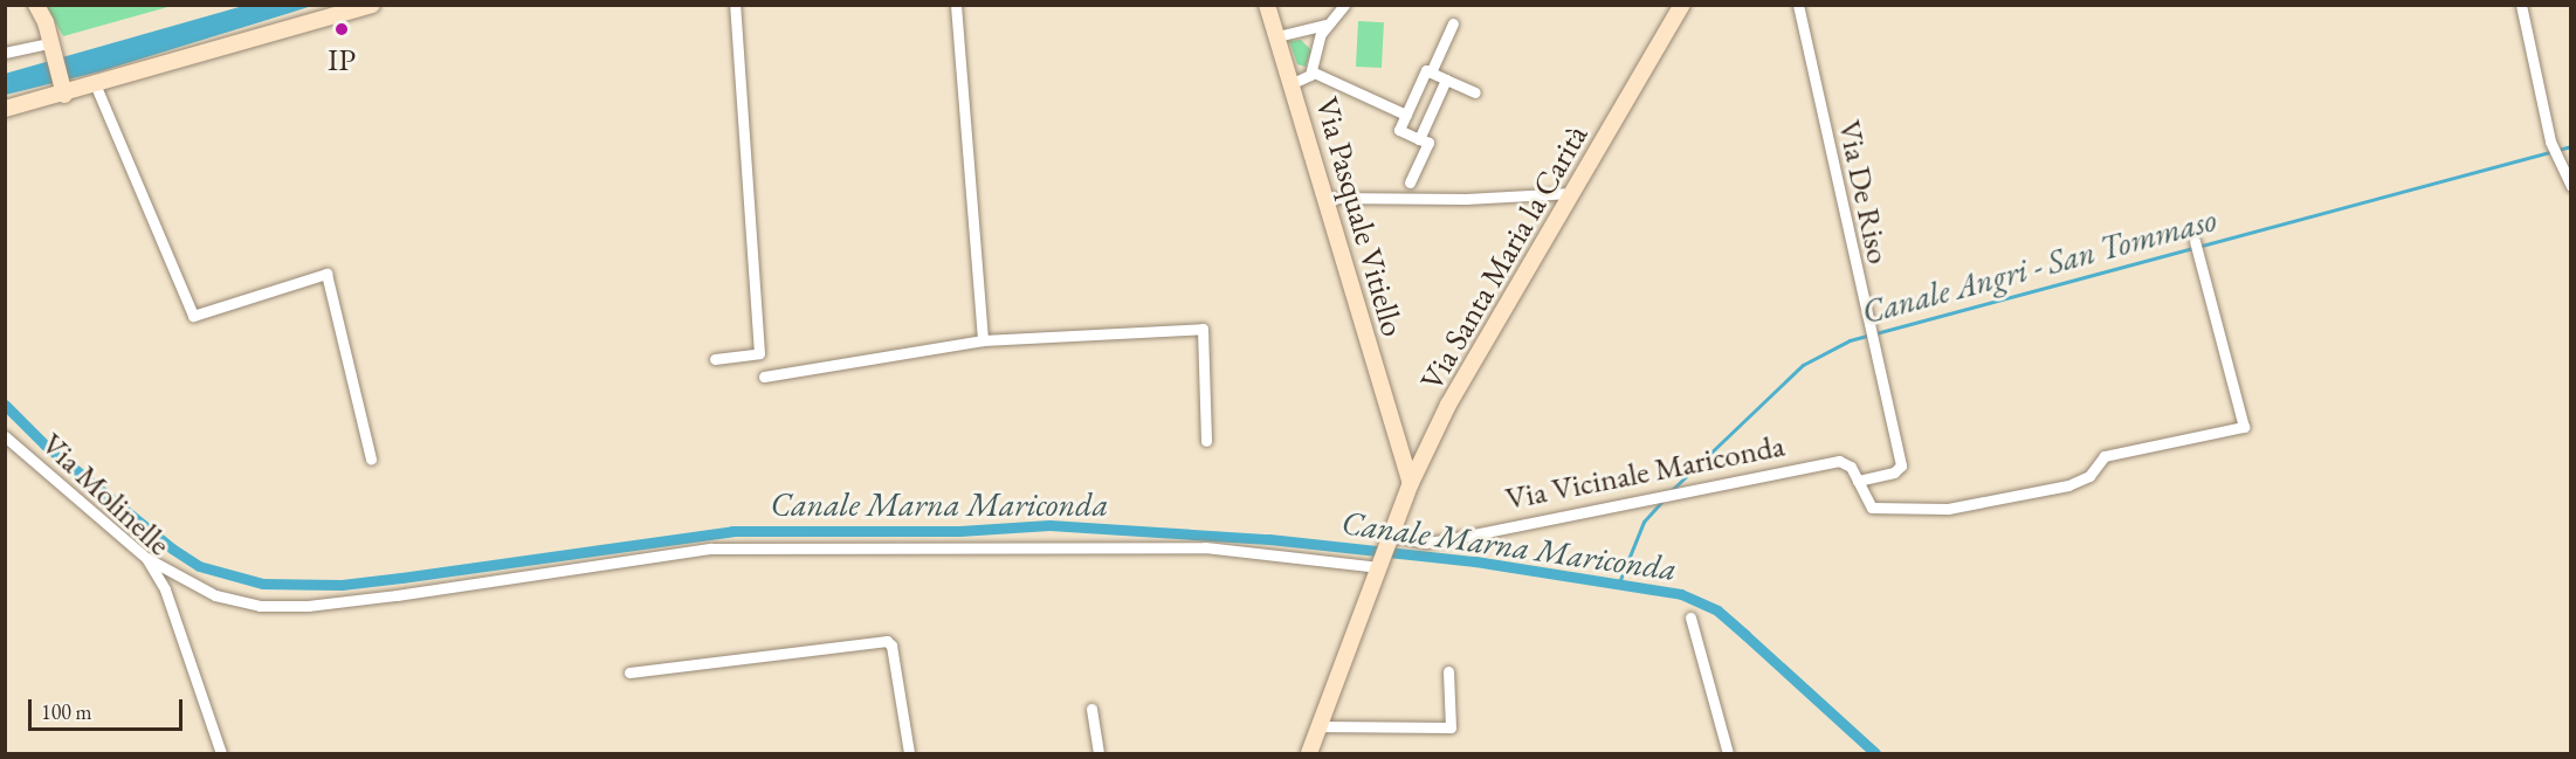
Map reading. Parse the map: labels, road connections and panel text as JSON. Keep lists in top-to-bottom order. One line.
{"streets":{"street":["Via De Riso","Via Pasquale Vitiello","Via Santa Maria la Carità","Via Vicinale Mariconda","Via Molinelle"]},"crossings":[["Via De Riso","Via Vicinale Mariconda"],["Via Pasquale Vitiello","Via Santa Maria la Carità"],["Via Santa Maria la Carità","Via Vicinale Mariconda"]],"water":["Canale Angri - San Tommaso","Canale Marna Mariconda"],"places":["IP"],"scale_bar":"100 m"}
